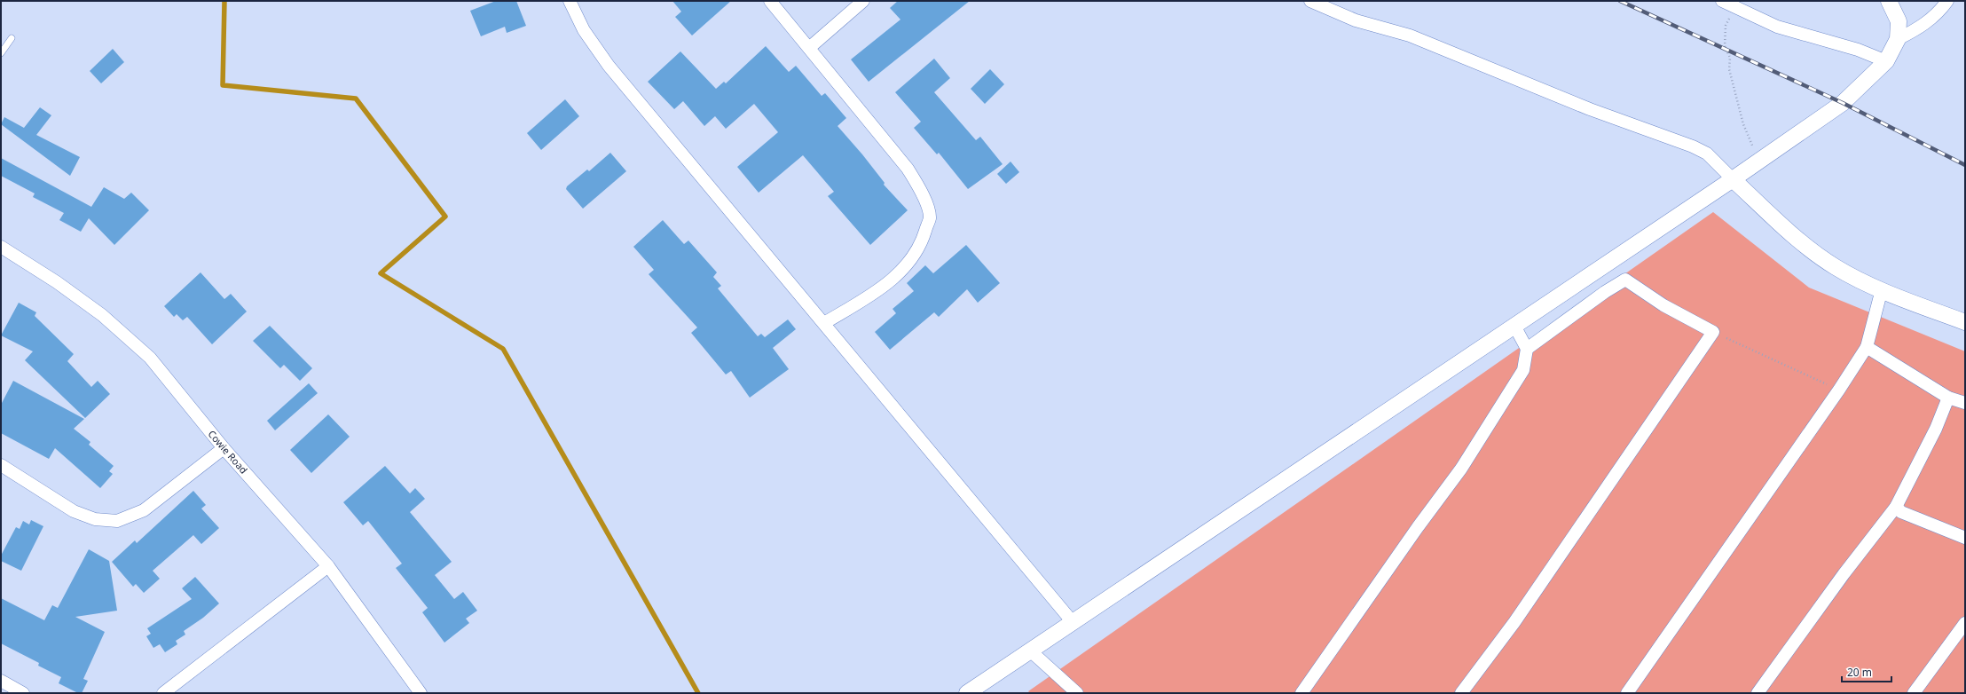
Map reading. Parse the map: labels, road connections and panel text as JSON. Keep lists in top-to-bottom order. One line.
{"streets":{"street":["Cowie Road"]},"scale_bar":"20 m"}
